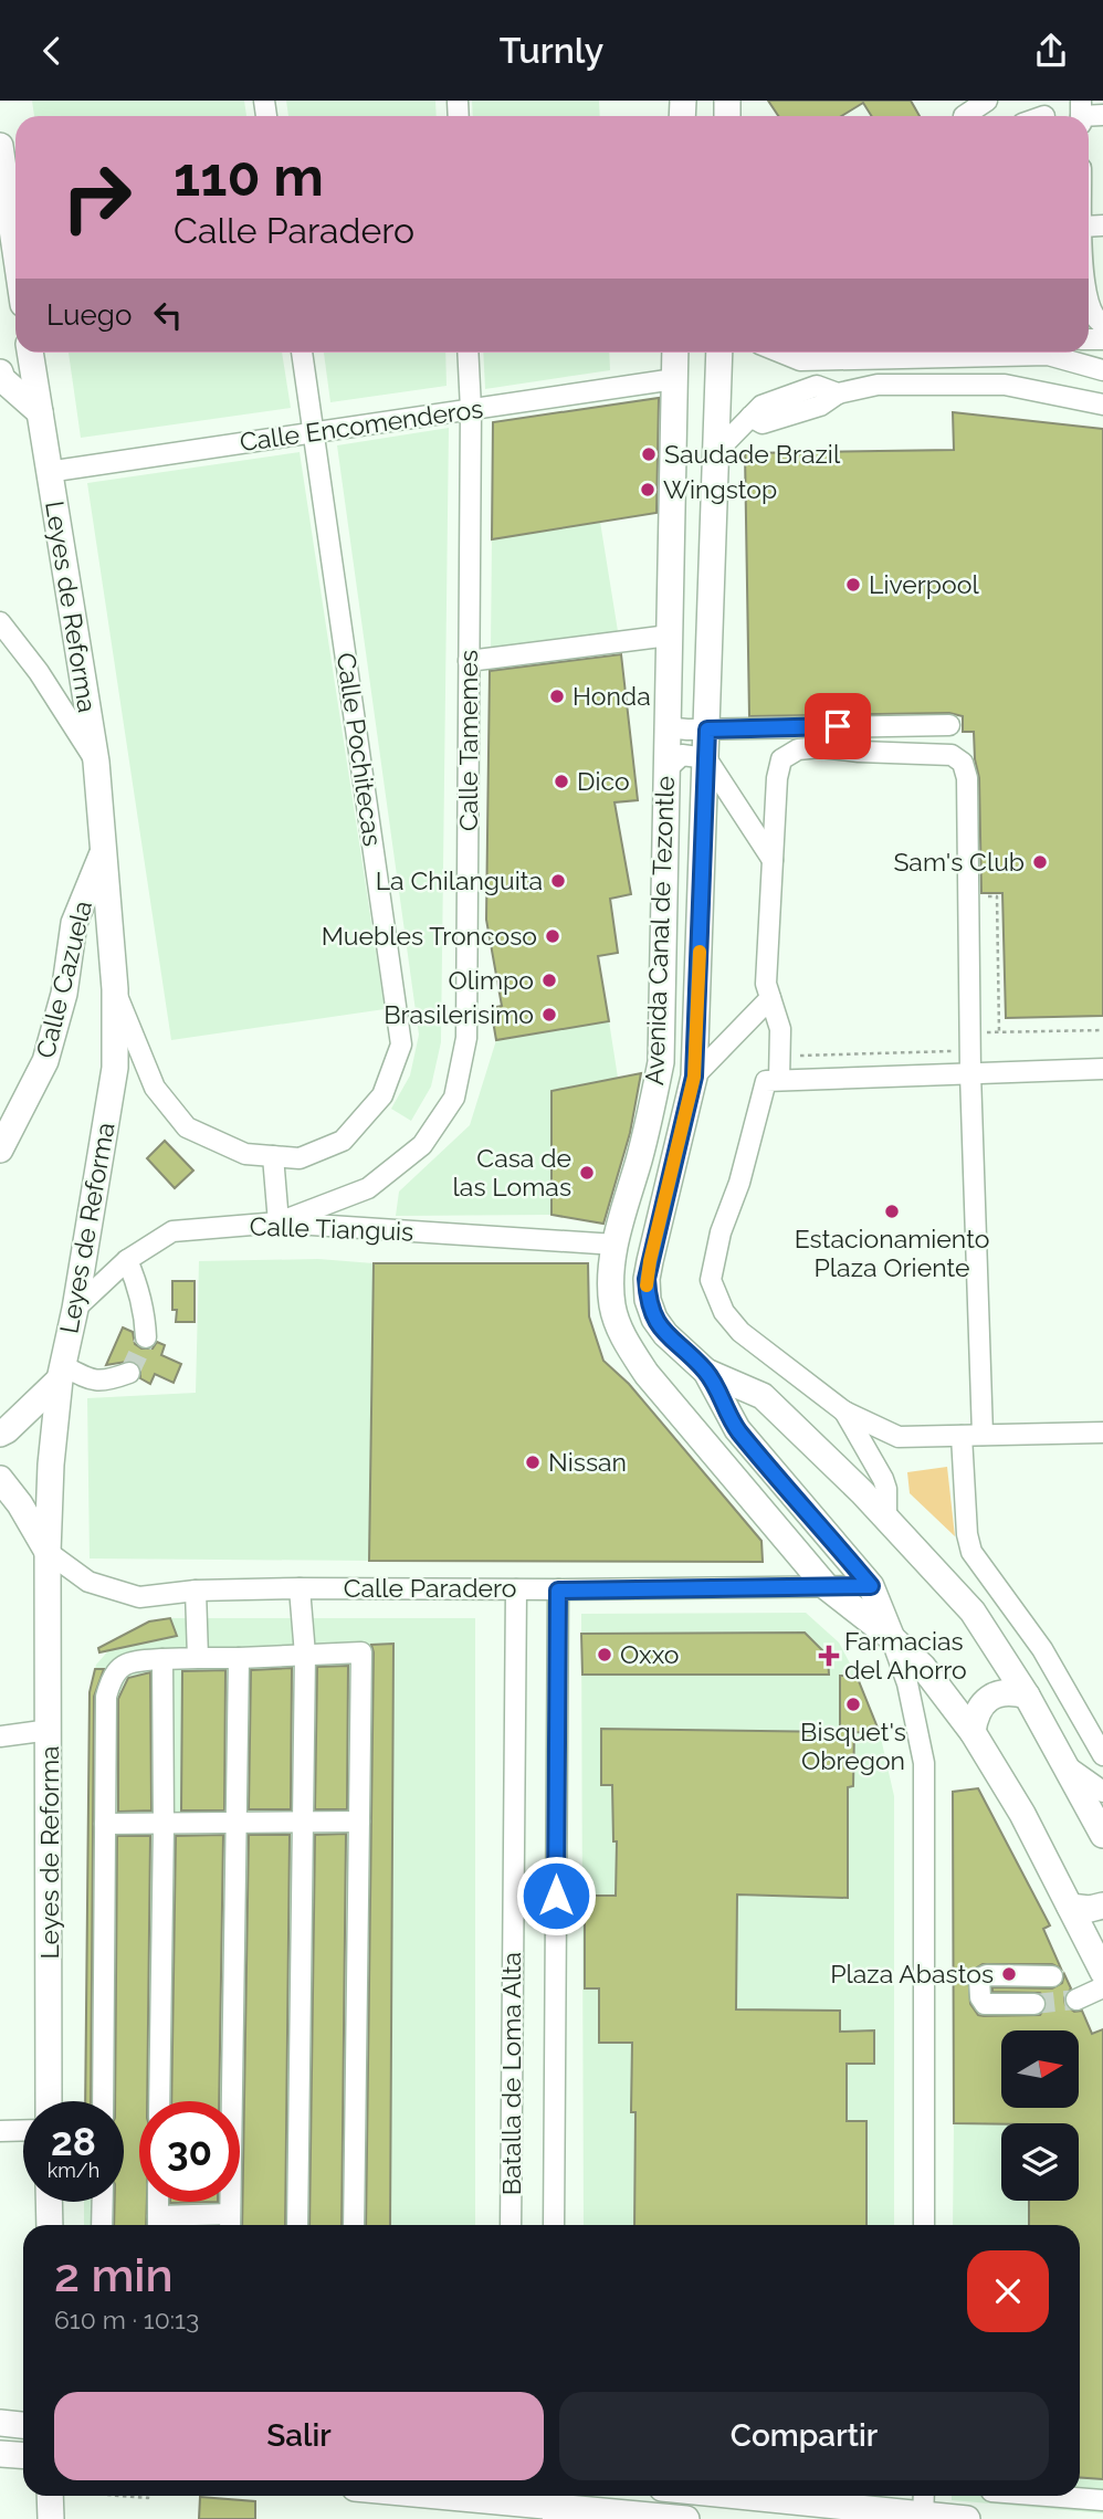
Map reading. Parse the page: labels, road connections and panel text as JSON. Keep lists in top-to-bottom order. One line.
{"streets":{"main road":["Leyes de Reforma","Avenida Canal de Tezontle","Calle Cazuela"],"street":["Calle Encomenderos","Calle Tamemes","Calle Pochitecas","Calle Tianguis","Calle Paradero","Batalla de Loma Alta"]},"crossings":[["Calle Encomenderos","Leyes de Reforma"],["Calle Encomenderos","Calle Tamemes"],["Calle Encomenderos","Calle Pochitecas"],["Calle Encomenderos","Avenida Canal de Tezontle"],["Leyes de Reforma","Calle Pochitecas"],["Leyes de Reforma","Calle Cazuela"],["Leyes de Reforma","Calle Tianguis"],["Leyes de Reforma","Calle Paradero"],["Calle Tamemes","Calle Tianguis"],["Avenida Canal de Tezontle","Calle Tianguis"],["Avenida Canal de Tezontle","Calle Paradero"],["Calle Paradero","Batalla de Loma Alta"]],"places":{"other":["Saudade Brazil","Wingstop","Liverpool","Honda","Dico","Sam's Club","La Chilanguita","Muebles Troncoso","Olimpo","Brasilerisimo","Casa de las Lomas","Estacionamiento Plaza Oriente","Nissan","Oxxo","Bisquet's Obregon","Plaza Abastos"],"health":["Farmacias del Ahorro"]},"north":"right","page":{"header":"Turnly","turn":["110 m","Calle Paradero"],"then":"Luego","speed":"28 km/h","limit":"30","heading":["2 min","610 m · 10:13"],"buttons":["Salir","Compartir"]}}
